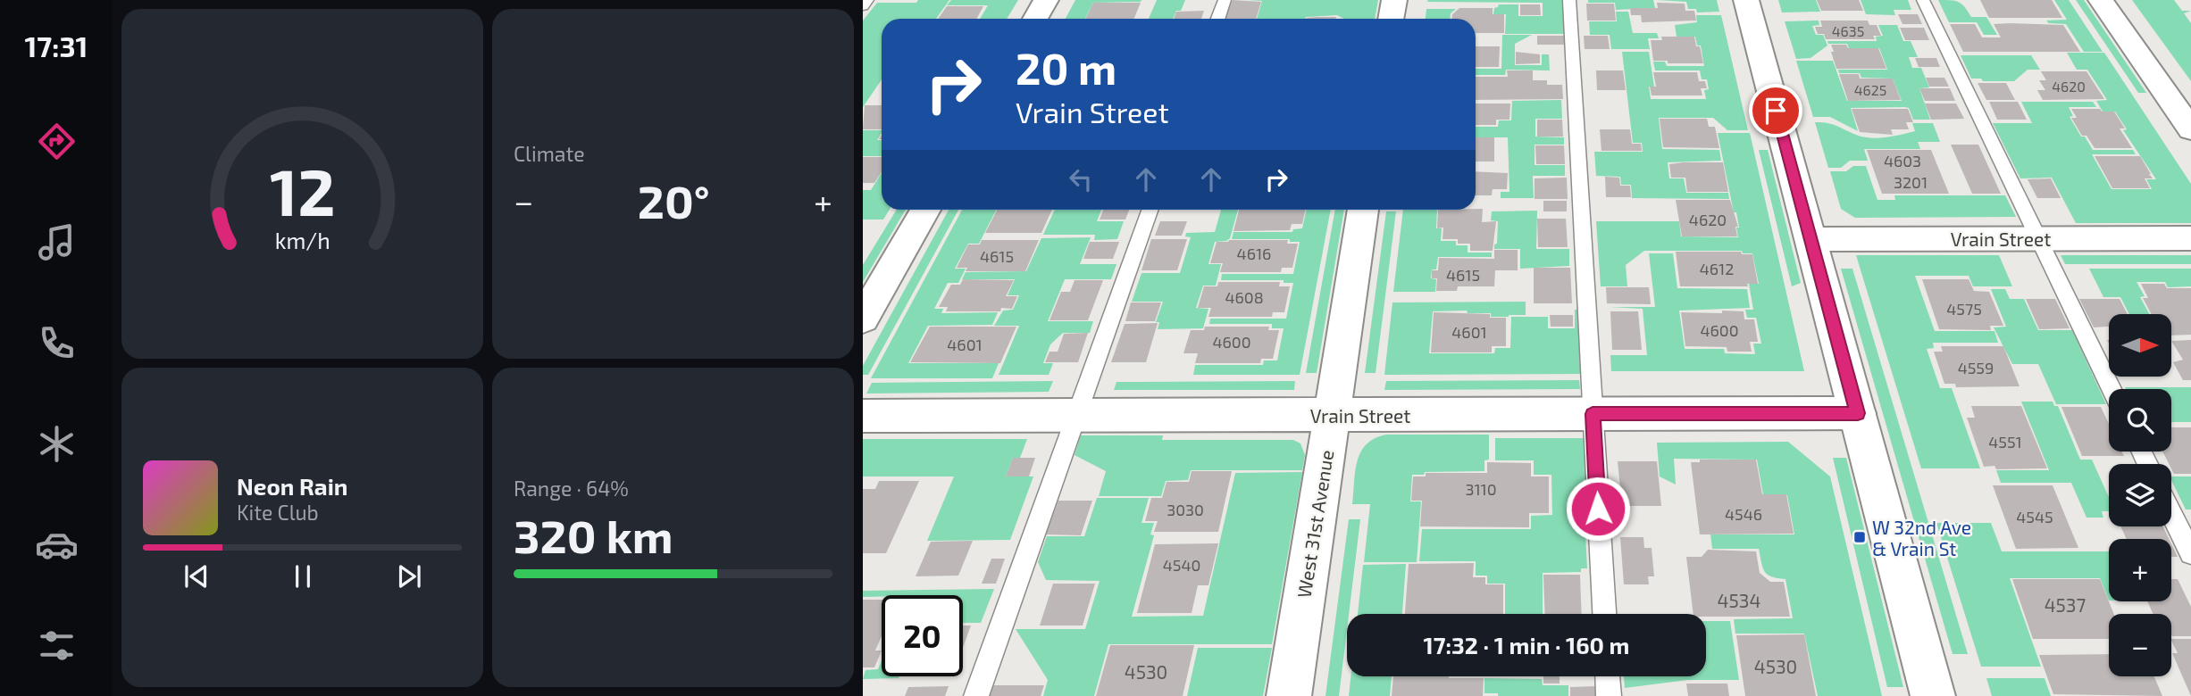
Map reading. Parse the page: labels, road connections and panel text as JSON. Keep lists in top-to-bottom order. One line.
{"streets":{"street":["Vrain Street","West 31st Avenue"]},"crossings":[["Vrain Street","West 31st Avenue"]],"places":{"transit":["W 32nd Ave & Vrain St"]},"house_numbers":["4635","4620","4625","4603","3201","4620","4616","4615","4612","4615","4608","4575","4600","4601","4600","4601","4559","4551","3110","3030","4546","4545","4540","4534","4537","4530","4530"],"north":"right","page":{"tabs":"17:31","tile":["Climate",["Range · 64%","320 km"]],"turn":["20 m","Vrain Street"],"heat":["−","20°","+"],"map_buttons":["+","−"],"song":["Neon Rain","Kite Club"],"limit":"20","trip":"17:32 · 1 min · 160 m","gauge":["12","km/h"]}}
